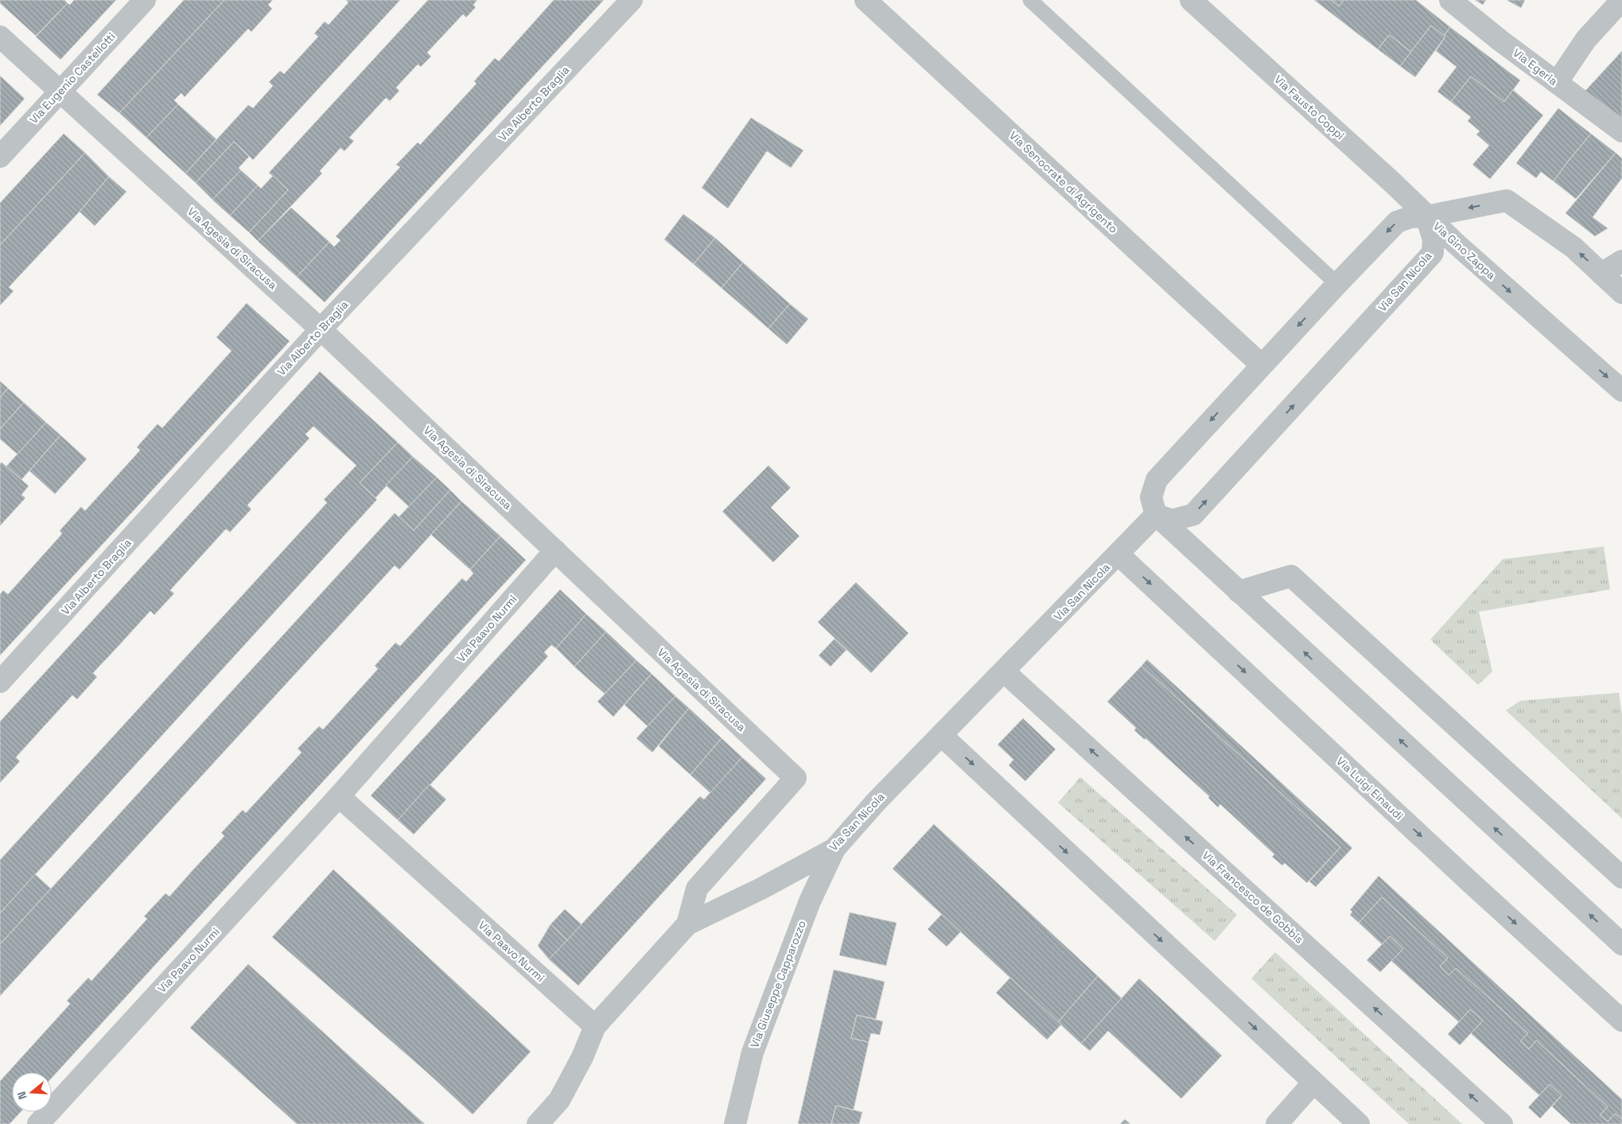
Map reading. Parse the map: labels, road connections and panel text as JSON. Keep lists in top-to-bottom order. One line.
{"streets":{"street":["Via Egeria","Via Eugenio Castellotti","Via Alberto Braglia","Via Fausto Coppi","Via Senocrate di Agrigento","Via Agesia di Siracusa","Via Gino Zappa","Via San Nicola","Via Paavo Nurmi","Via Luigi Einaudi","Via Francesco de Gobbis","Via Giuseppe Capparozzo"]},"crossings":[["Via Eugenio Castellotti","Via Agesia di Siracusa"],["Via Alberto Braglia","Via Agesia di Siracusa"],["Via Fausto Coppi","Via Gino Zappa"],["Via Fausto Coppi","Via San Nicola"],["Via Agesia di Siracusa","Via San Nicola"],["Via Agesia di Siracusa","Via Paavo Nurmi"],["Via Gino Zappa","Via San Nicola"],["Via San Nicola","Via Paavo Nurmi"],["Via San Nicola","Via Luigi Einaudi"],["Via San Nicola","Via Francesco de Gobbis"],["Via San Nicola","Via Giuseppe Capparozzo"]],"north":"left"}
